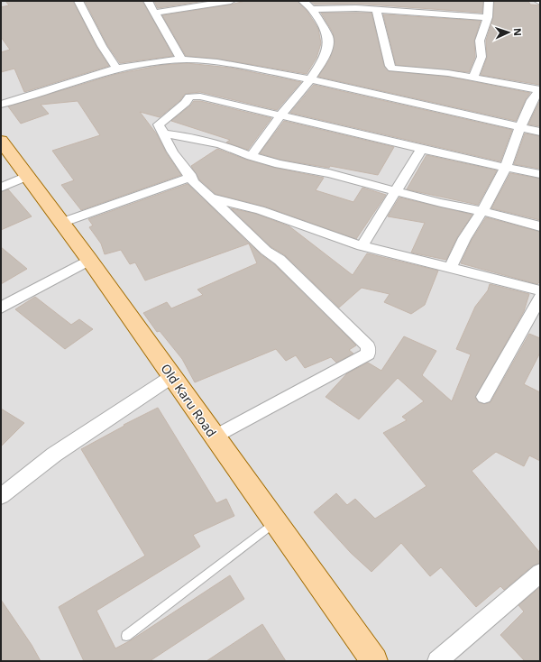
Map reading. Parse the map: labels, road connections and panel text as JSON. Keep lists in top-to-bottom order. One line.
{"streets":{"main road":["Old Karu Road"]},"north":"right"}
